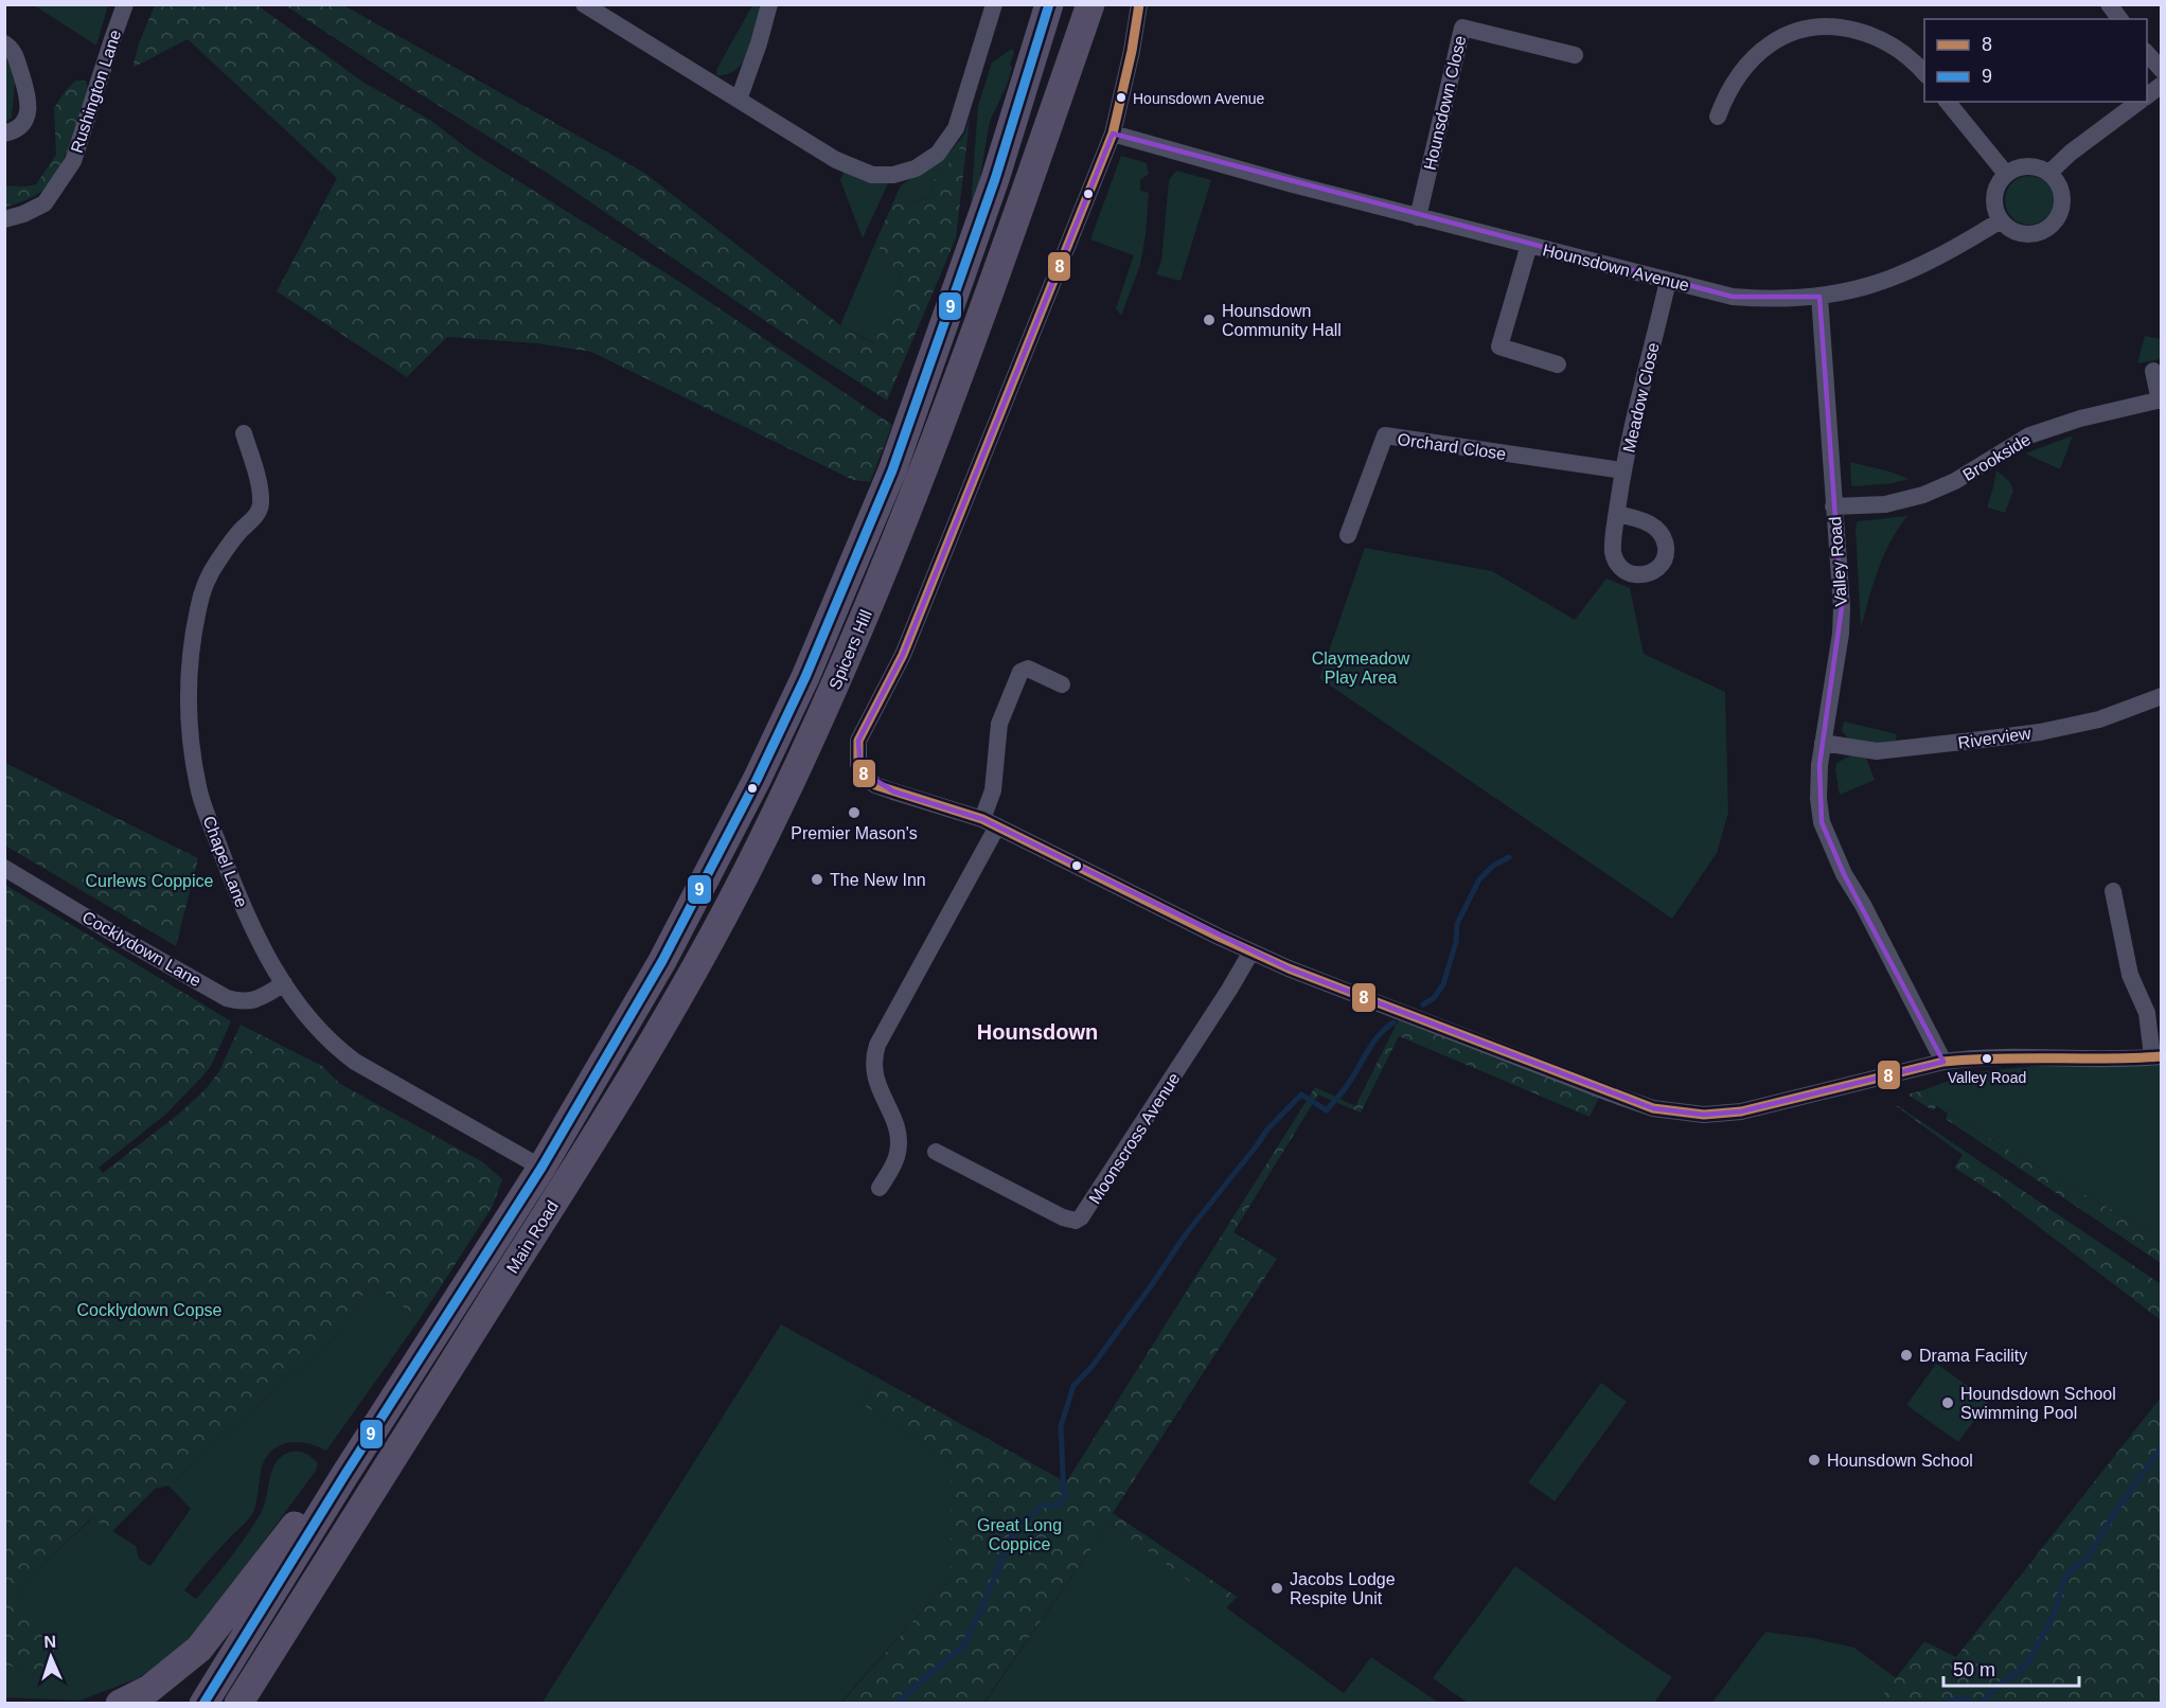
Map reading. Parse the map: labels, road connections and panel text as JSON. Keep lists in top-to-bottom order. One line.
{"streets":{"main road":["Spicers Hill","Main Road"],"street":["Rushington Lane","Hounsdown Close","Hounsdown Avenue","Meadow Close","Orchard Close","Brookside","Valley Road","Riverview","Chapel Lane","Cocklydown Lane","Moonscross Avenue"]},"crossings":[["Hounsdown Close","Hounsdown Avenue"],["Hounsdown Avenue","Meadow Close"],["Hounsdown Avenue","Valley Road"],["Meadow Close","Orchard Close"],["Brookside","Valley Road"],["Valley Road","Riverview"],["Spicers Hill","Main Road"],["Chapel Lane","Cocklydown Lane"],["Chapel Lane","Main Road"]],"districts":["Hounsdown"],"parks":["Claymeadow Play Area","Curlews Coppice","Cocklydown Copse","Great Long Coppice"],"places":["Hounsdown Avenue","Hounsdown Community Hall","Premier Mason's","The New Inn","Valley Road","Drama Facility","Houndsdown School Swimming Pool","Hounsdown School","Jacobs Lodge Respite Unit"],"lines":["transit line 8","transit line 9"],"legend":["8","9"],"scale_bar":"50 m","north":"top"}
